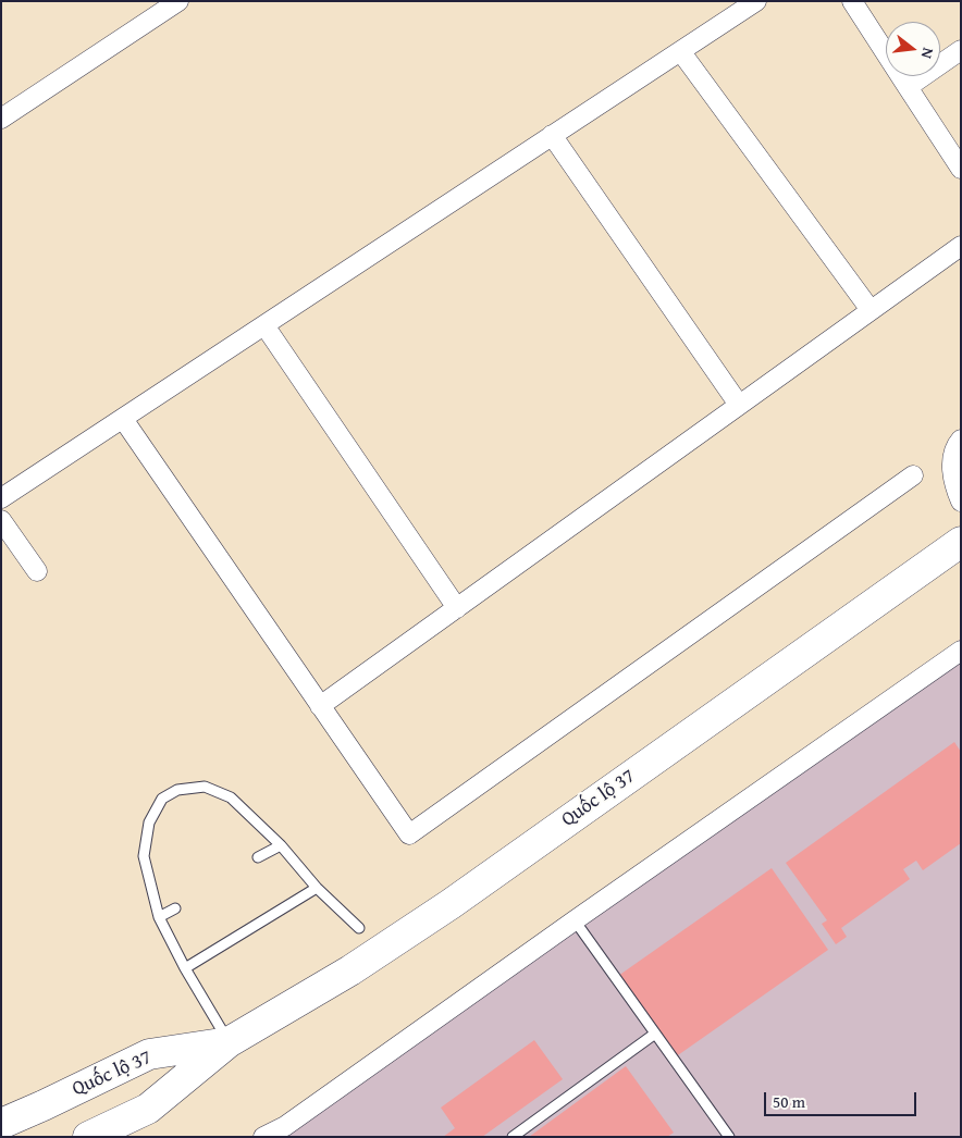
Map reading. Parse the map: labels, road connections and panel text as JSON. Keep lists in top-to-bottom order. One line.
{"streets":{"highway":["Quốc lộ 37"]},"scale_bar":"50 m","north":"right"}
